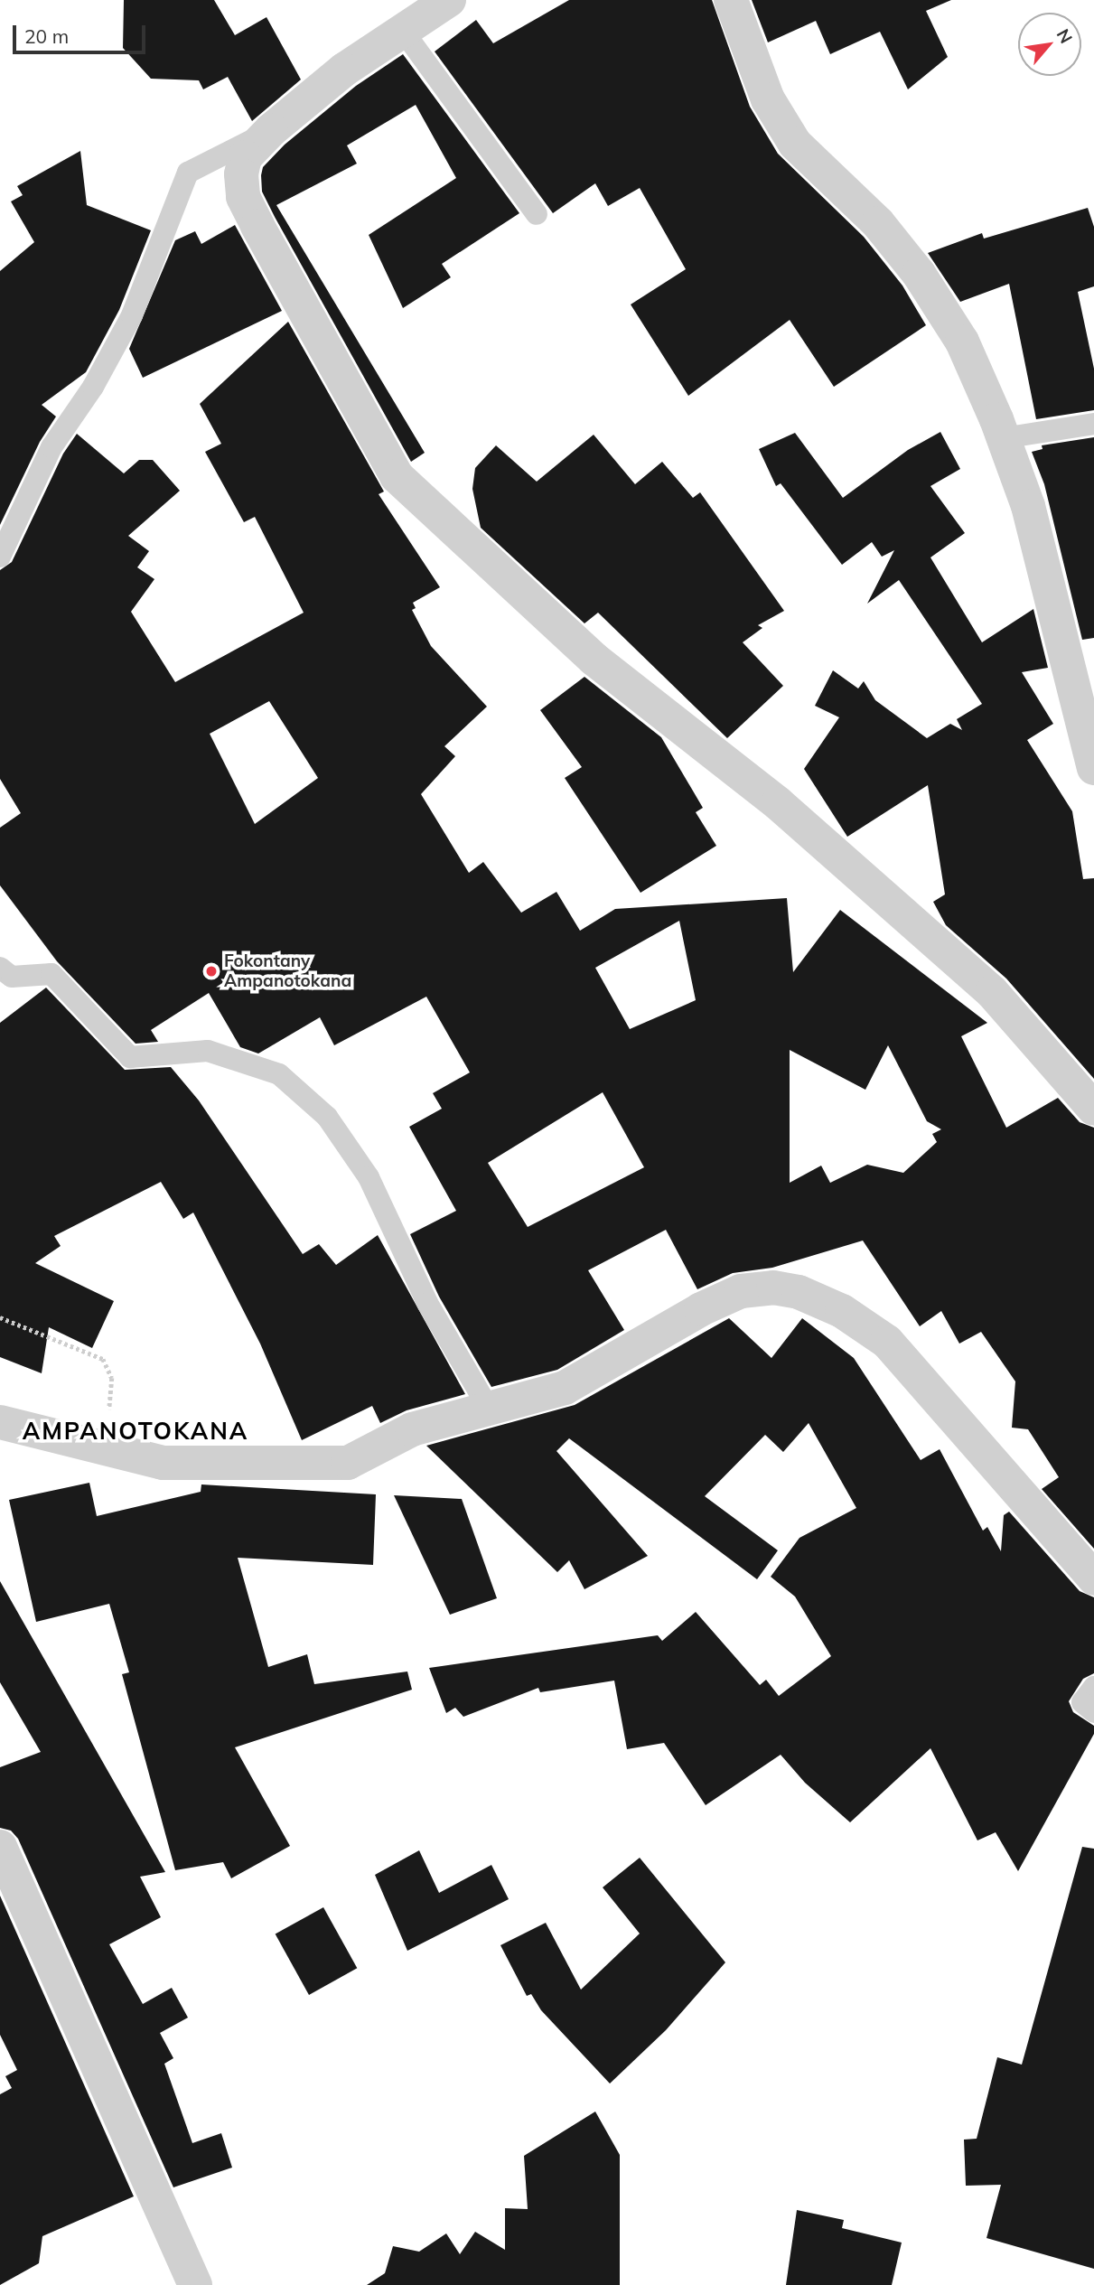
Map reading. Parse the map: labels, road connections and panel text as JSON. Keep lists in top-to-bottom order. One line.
{"districts":["AMPANOTOKANA"],"places":["Fokontany Ampanotokana"],"scale_bar":"20 m","north":"top right"}
